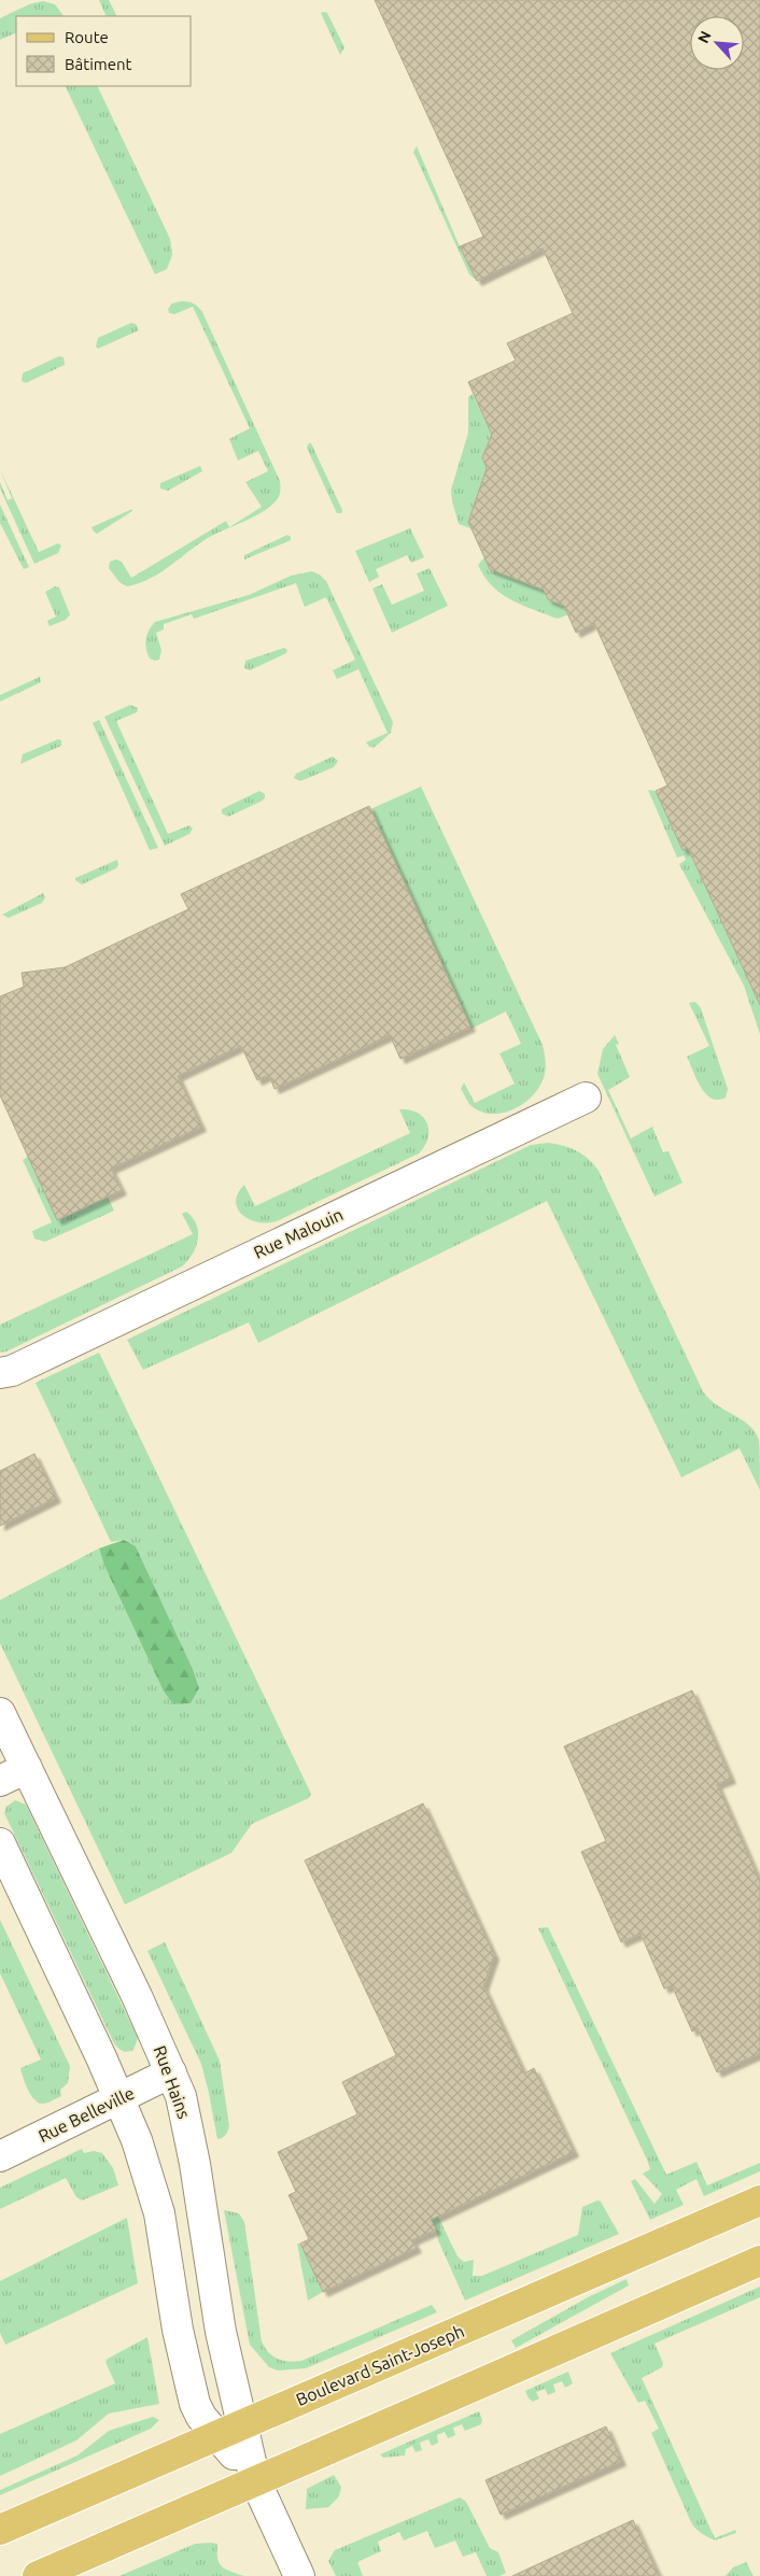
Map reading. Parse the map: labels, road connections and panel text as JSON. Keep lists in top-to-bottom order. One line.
{"streets":{"main road":["Boulevard Saint-Joseph"],"street":["Rue Malouin","Rue Hains","Rue Belleville"]},"crossings":[["Rue Hains","Rue Belleville"],["Rue Hains","Boulevard Saint-Joseph"]],"legend":["Route","Bâtiment"],"north":"top left"}
